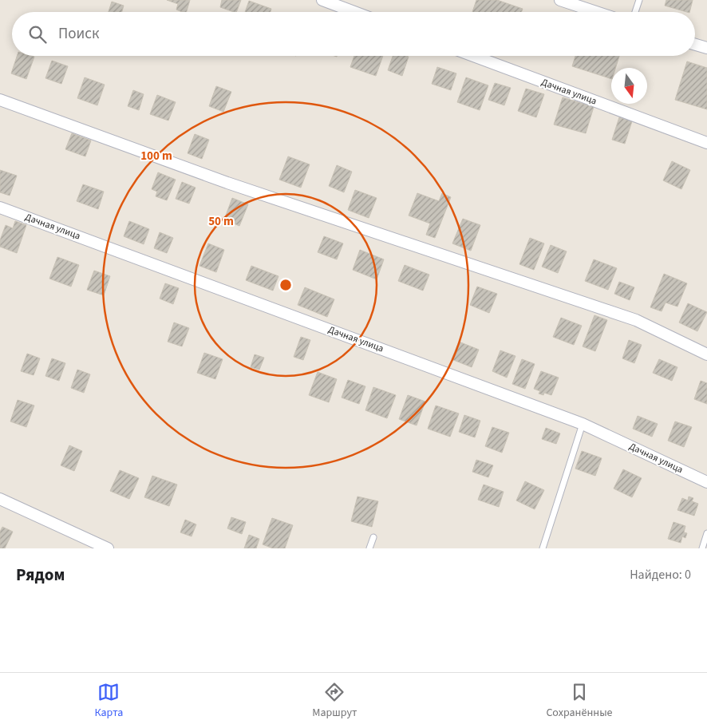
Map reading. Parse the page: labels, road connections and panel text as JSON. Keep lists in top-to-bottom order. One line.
{"streets":{"street":["Дачная улица"]},"north":"bottom","page":{"search":"Поиск","heading":["Рядом","Найдено: 0"],"nav":["Карта","Маршрут","Сохранённые"]},"rings":["100 m","50 m"]}
